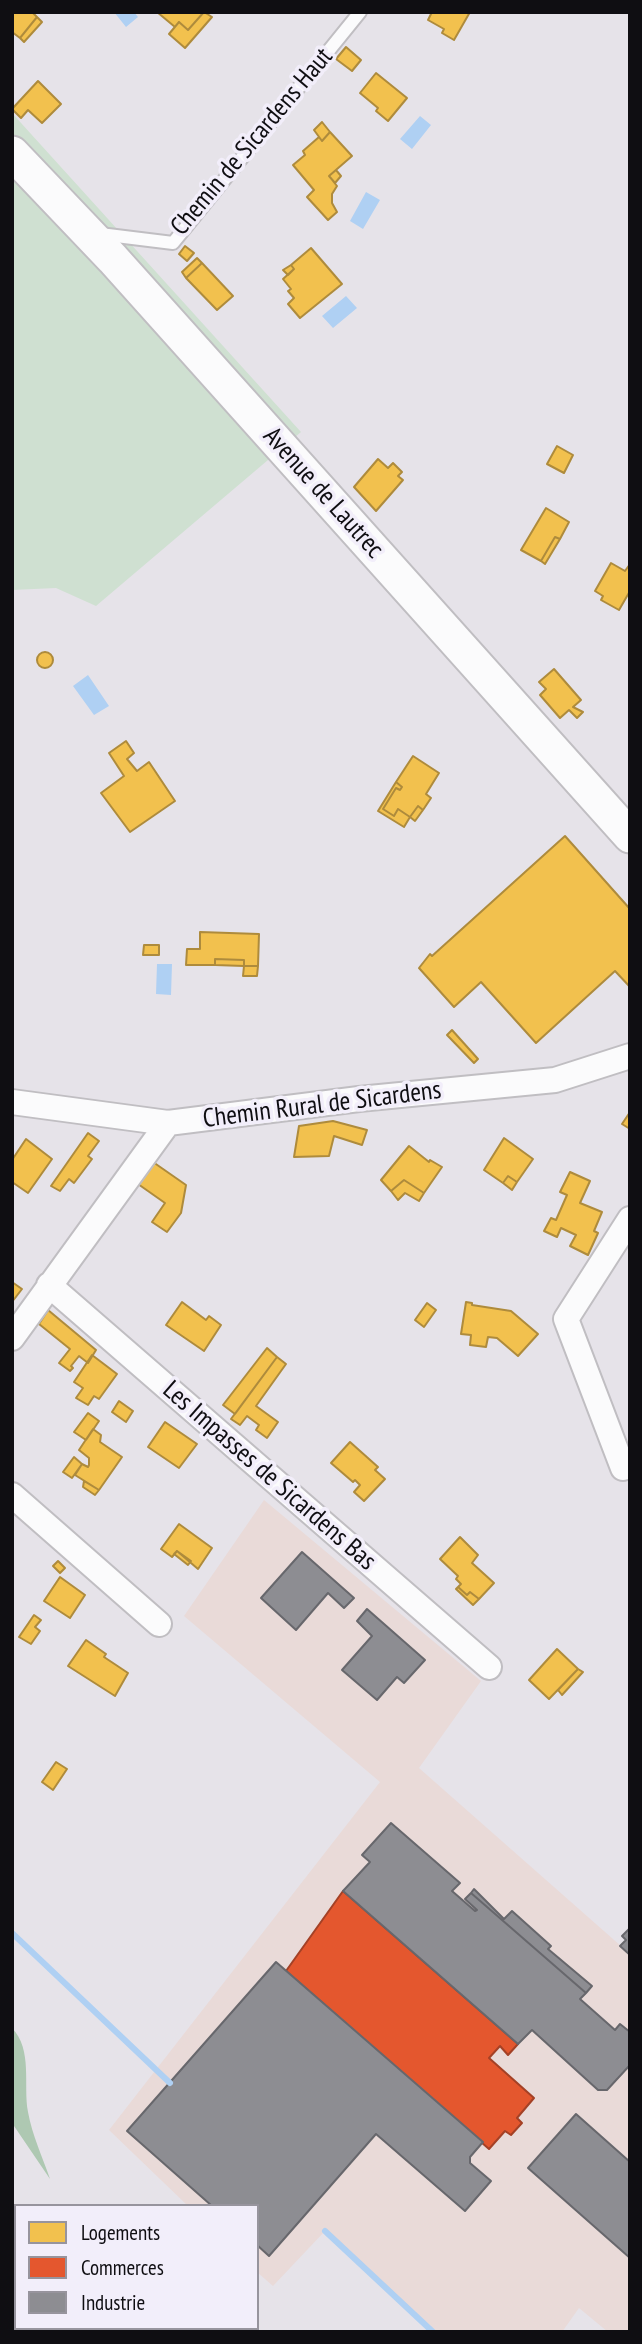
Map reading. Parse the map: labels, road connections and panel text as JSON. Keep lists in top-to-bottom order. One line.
{"streets":{"main road":["Avenue de Lautrec"],"street":["Chemin Rural de Sicardens","Les Impasses de Sicardens Bas"],"lane":["Chemin de Sicardens Haut"]},"crossings":[["Chemin de Sicardens Haut","Avenue de Lautrec"]],"legend":["Logements","Commerces","Industrie"]}
